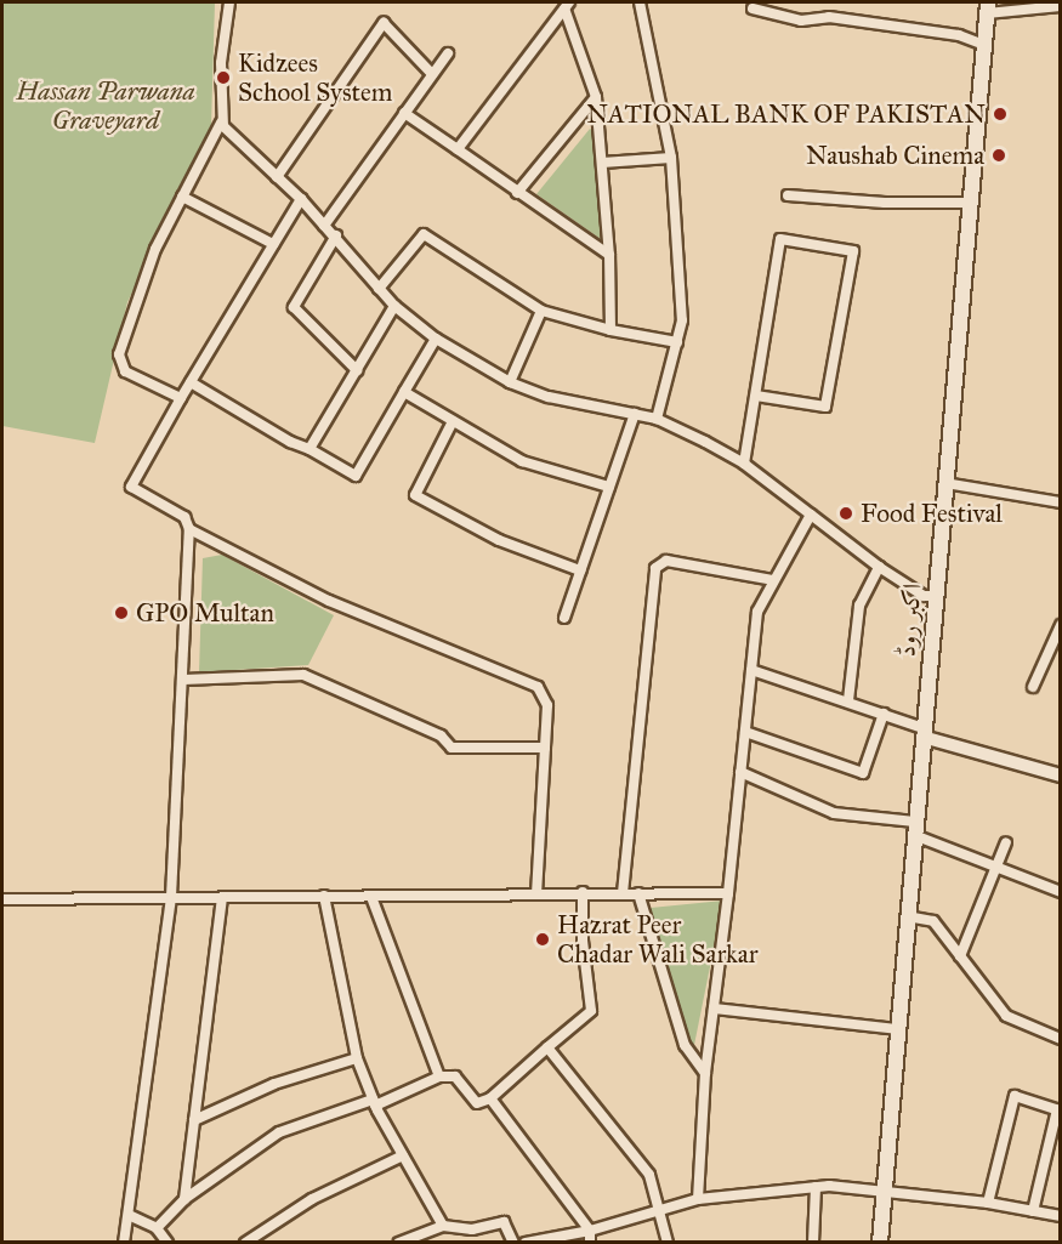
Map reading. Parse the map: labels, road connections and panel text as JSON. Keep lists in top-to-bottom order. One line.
{"streets":{"main road":["اکبر روڈ"]},"parks":["Hassan Parwana Graveyard"],"places":["Kidzees School System","NATIONAL BANK OF PAKISTAN","Naushab Cinema","Food Festival","GPO Multan","Hazrat Peer Chadar Wali Sarkar"]}
